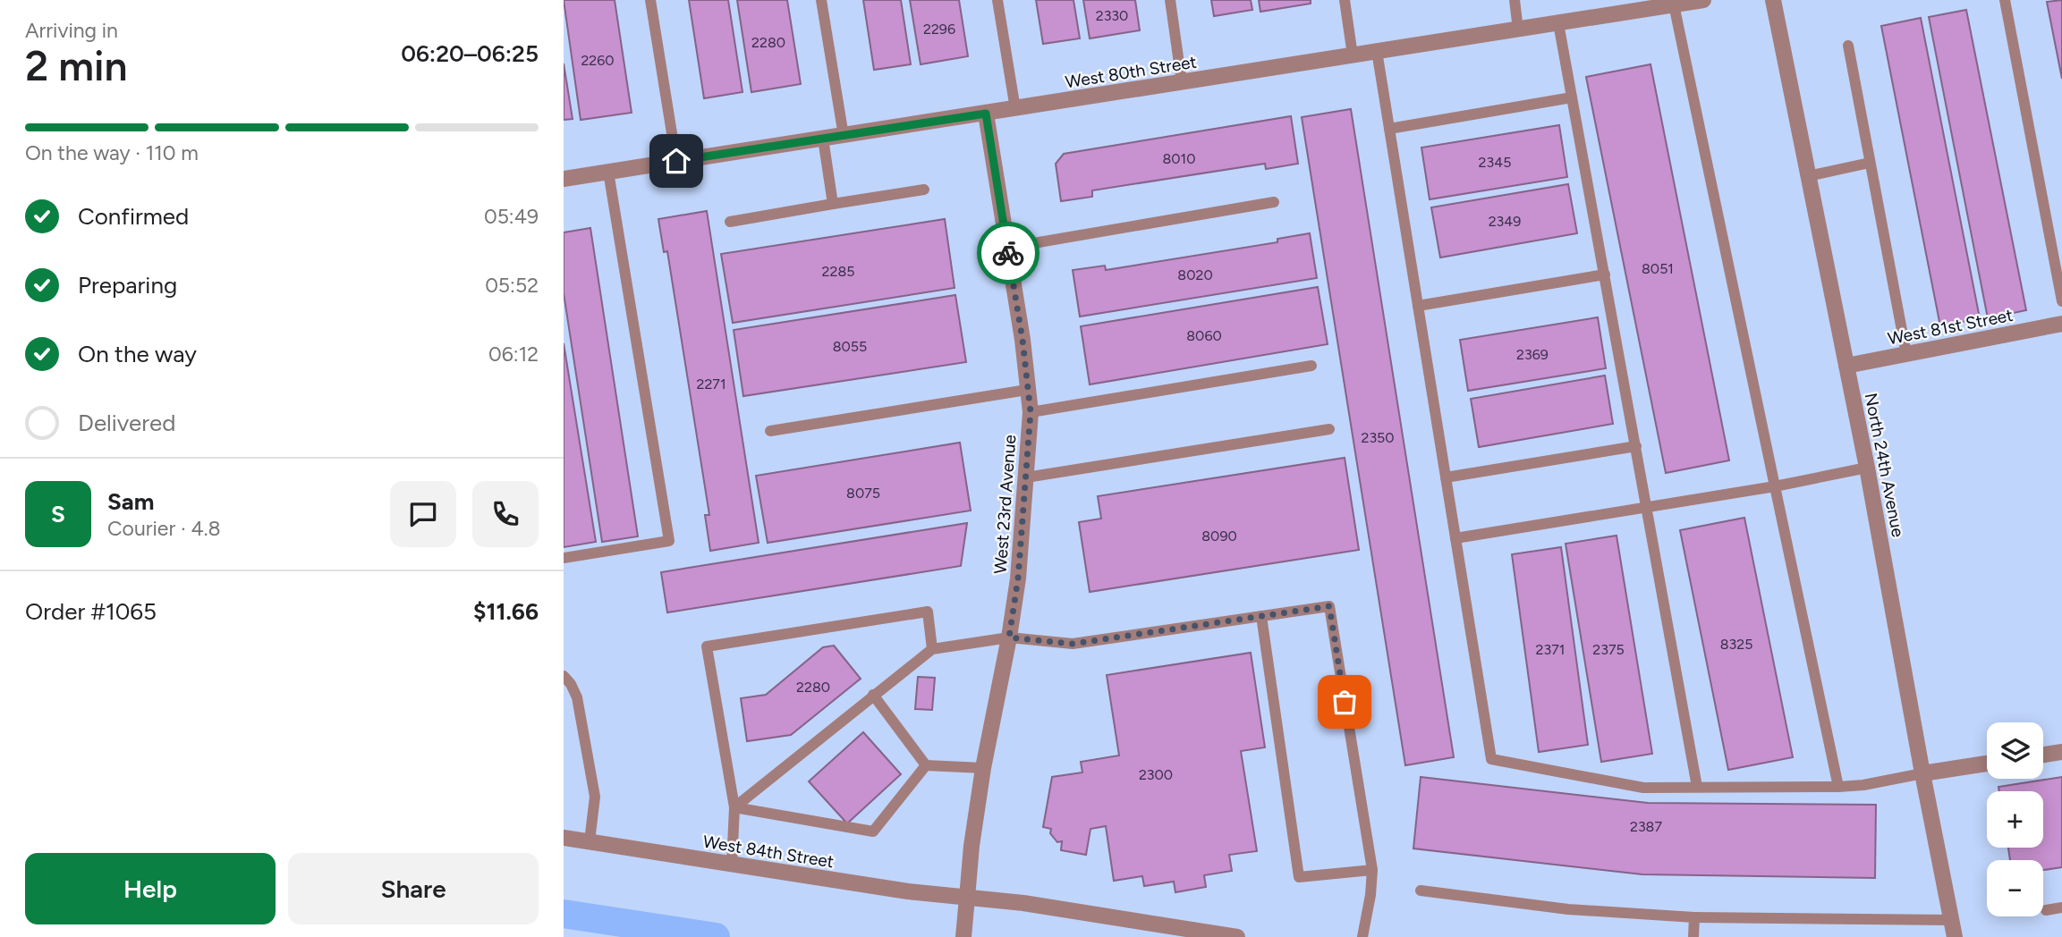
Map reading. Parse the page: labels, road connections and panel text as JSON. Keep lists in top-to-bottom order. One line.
{"streets":{"street":["West 80th Street","West 81st Street","North 24th Avenue","West 23rd Avenue","West 84th Street"]},"crossings":[["West 80th Street","West 23rd Avenue"],["West 81st Street","North 24th Avenue"],["West 23rd Avenue","West 84th Street"]],"house_numbers":["2330","2296","2280","2260","8010","2345","2349","8051","2285","8020","8060","8055","2369","2271","2350","8075","8090","8325","2371","2375","2280","2300","2387"],"page":{"heading":["2 min","Arriving in","06:20–06:25"],"panel":["Sam","Courier · 4.8","Order #1065","$11.66"],"bar":"On the way · 110 m","list":[["Confirmed","05:49"],["Preparing","05:52"],["On the way","06:12"],"Delivered"],"round":"S","map_buttons":["+","−"],"buttons":["Help","Share"]}}
